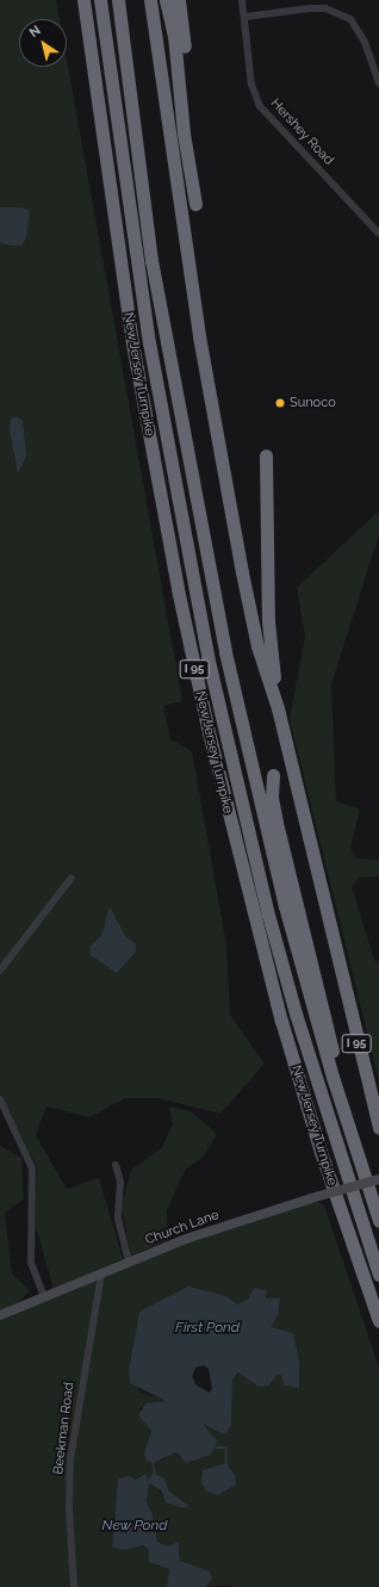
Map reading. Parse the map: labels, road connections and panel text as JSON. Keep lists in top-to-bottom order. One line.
{"streets":{"highway":["New Jersey Turnpike","I 95"],"street":["Hershey Road","Church Lane","Beekman Road"]},"crossings":[["Church Lane","Beekman Road"]],"water":["First Pond","New Pond"],"places":["Sunoco"],"north":"top left"}
